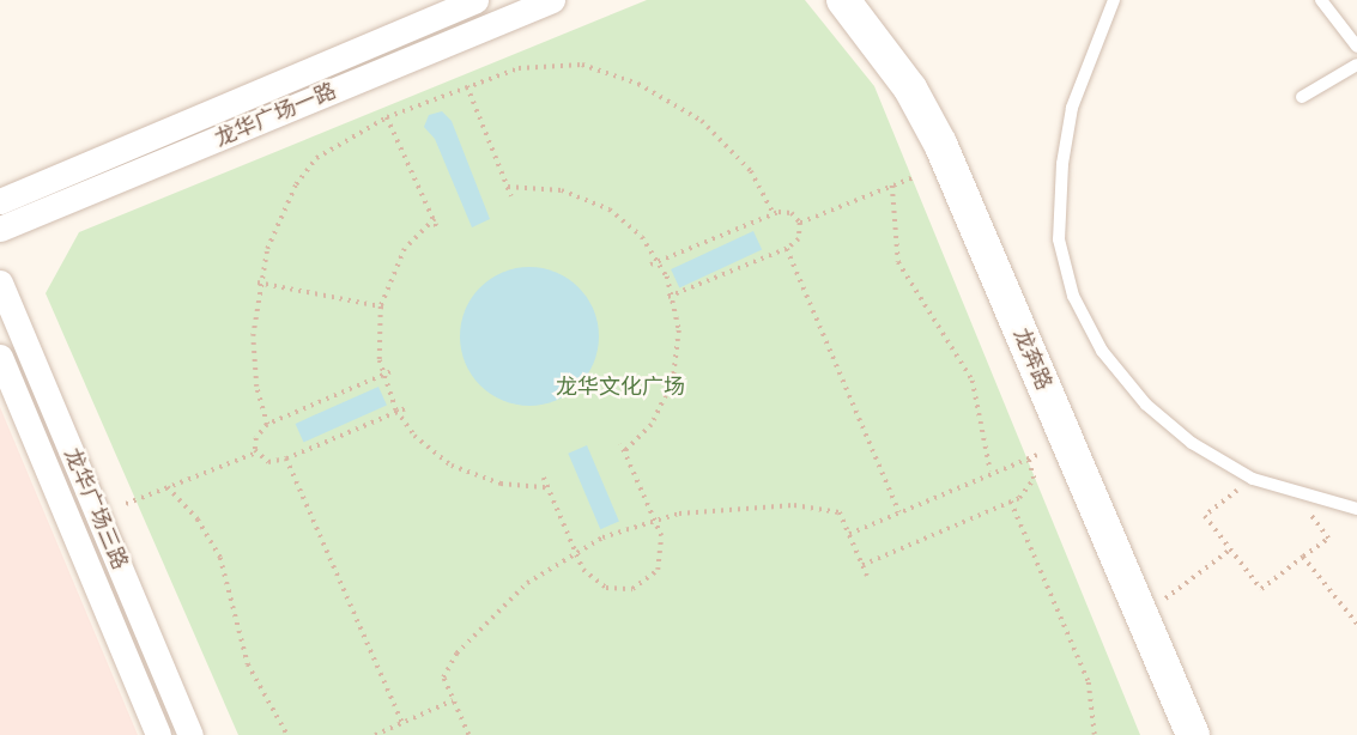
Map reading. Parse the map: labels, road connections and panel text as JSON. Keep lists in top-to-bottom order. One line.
{"streets":{"street":["龙华广场一路","龙奔路","龙华广场三路"]},"parks":["龙华文化广场"]}
